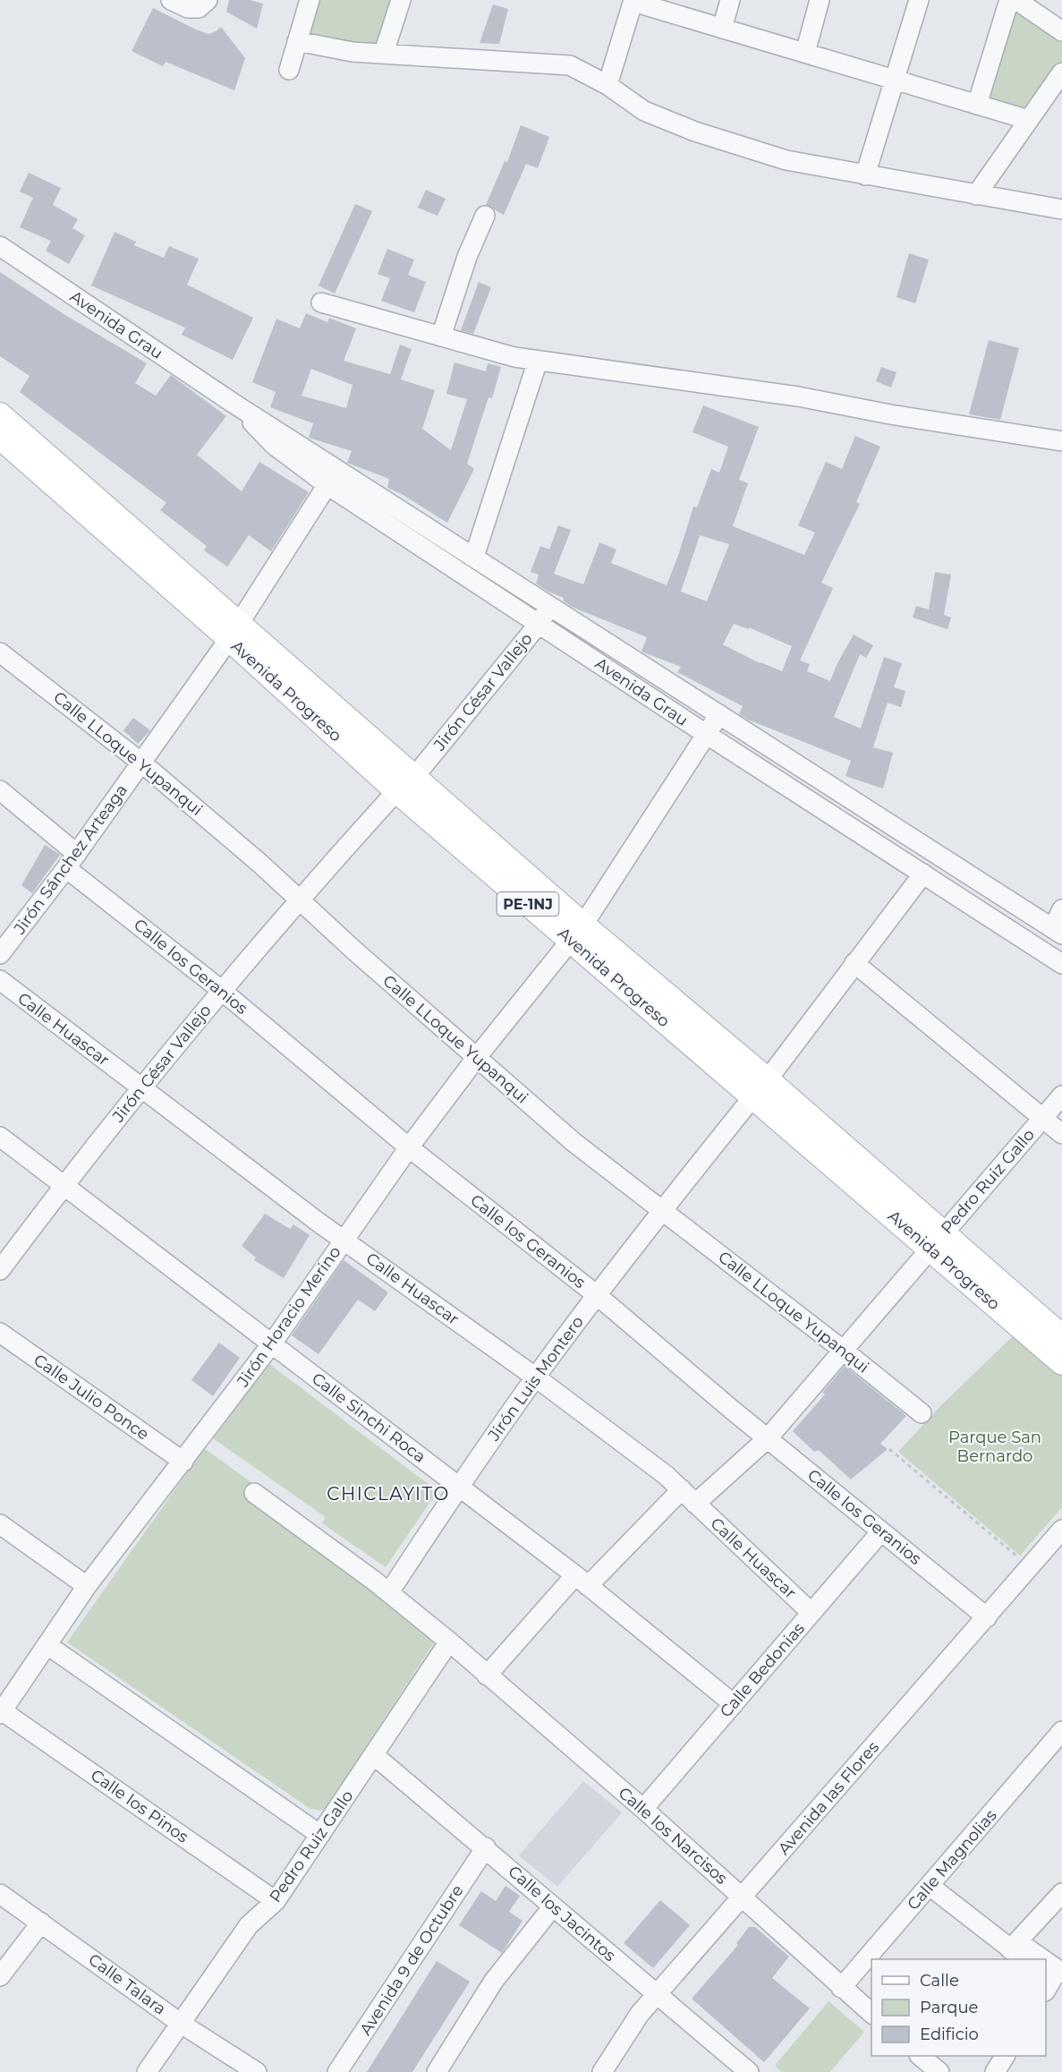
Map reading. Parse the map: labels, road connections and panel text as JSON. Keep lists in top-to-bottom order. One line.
{"streets":{"main road":["Avenida Progreso","PE-1NJ"],"street":["Avenida Grau","Jirón César Vallejo","Calle LLoque Yupanqui","Jirón Sánchez Arteaga","Calle los Geranios","Calle Huascar","Pedro Ruiz Gallo","Jirón Horacio Merino","Jirón Luis Montero","Calle Julio Ponce","Calle Sinchi Roca","Calle Bedonias","Avenida las Flores","Calle los Pinos","Calle los Narcisos","Calle Magnolias","Calle los Jacintos","Avenida 9 de Octubre","Calle Talara"]},"crossings":[["Avenida Grau","Jirón César Vallejo"],["Avenida Grau","Jirón Sánchez Arteaga"],["Avenida Grau","Jirón Horacio Merino"],["Avenida Grau","Jirón Luis Montero"],["Avenida Progreso","Jirón César Vallejo"],["Avenida Progreso","Jirón Sánchez Arteaga"],["Avenida Progreso","Pedro Ruiz Gallo"],["Avenida Progreso","Jirón Horacio Merino"],["Avenida Progreso","Jirón Luis Montero"],["Jirón César Vallejo","Calle LLoque Yupanqui"],["Jirón César Vallejo","Calle los Geranios"],["Jirón César Vallejo","Calle Huascar"],["Jirón César Vallejo","Calle Sinchi Roca"],["Calle LLoque Yupanqui","Jirón Sánchez Arteaga"],["Calle LLoque Yupanqui","Pedro Ruiz Gallo"],["Calle LLoque Yupanqui","Jirón Horacio Merino"],["Calle LLoque Yupanqui","Jirón Luis Montero"],["Jirón Sánchez Arteaga","Calle los Geranios"],["Calle los Geranios","Pedro Ruiz Gallo"],["Calle los Geranios","Jirón Horacio Merino"],["Calle los Geranios","Jirón Luis Montero"],["Calle los Geranios","Calle Bedonias"],["Calle los Geranios","Avenida las Flores"],["Calle Huascar","Pedro Ruiz Gallo"],["Calle Huascar","Jirón Horacio Merino"],["Calle Huascar","Jirón Luis Montero"],["Calle Huascar","Calle Bedonias"],["Pedro Ruiz Gallo","Calle los Pinos"],["Pedro Ruiz Gallo","Calle los Narcisos"],["Pedro Ruiz Gallo","Calle los Jacintos"],["Pedro Ruiz Gallo","Calle Talara"],["Jirón Horacio Merino","Calle Julio Ponce"],["Jirón Horacio Merino","Calle Sinchi Roca"],["Jirón Horacio Merino","Calle los Pinos"],["Jirón Luis Montero","Calle Sinchi Roca"],["Calle Sinchi Roca","Calle Bedonias"],["Calle Bedonias","Calle los Narcisos"],["Avenida las Flores","Calle los Narcisos"],["Avenida las Flores","Calle los Jacintos"],["Calle los Narcisos","Calle Magnolias"],["Calle los Jacintos","Avenida 9 de Octubre"]],"districts":["CHICLAYITO"],"parks":["Parque San Bernardo"],"legend":["Calle","Parque","Edificio"]}
